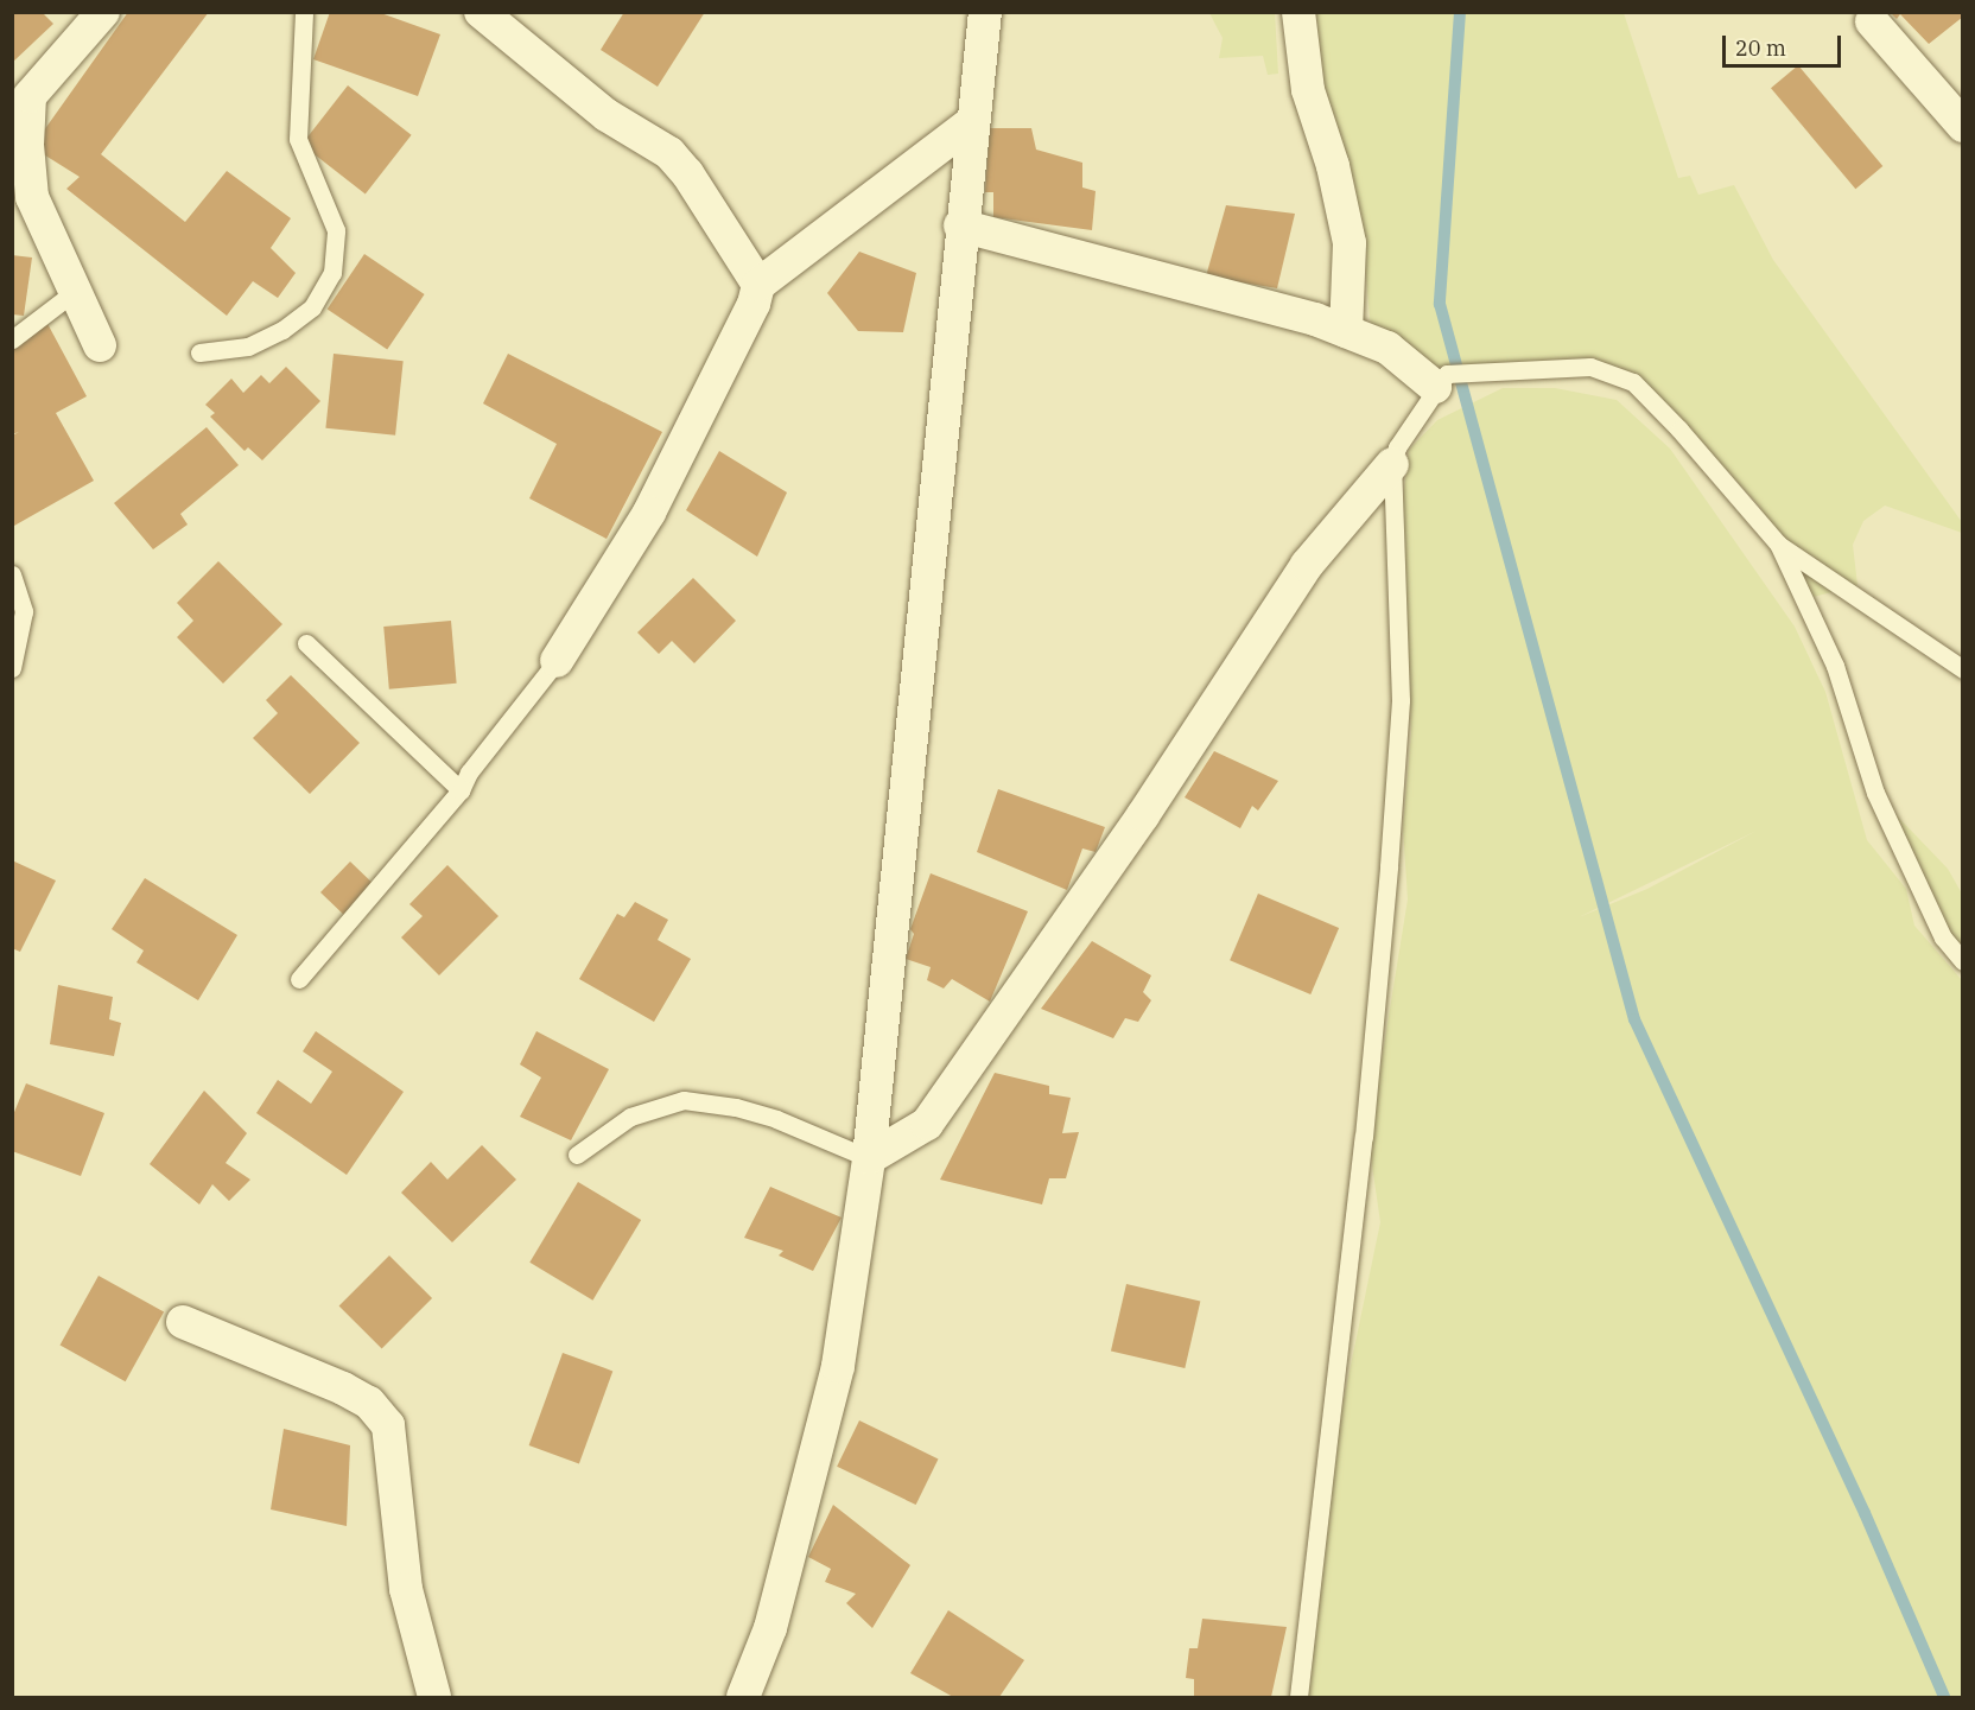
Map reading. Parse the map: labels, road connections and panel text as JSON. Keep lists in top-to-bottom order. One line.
{"scale_bar":"20 m"}
